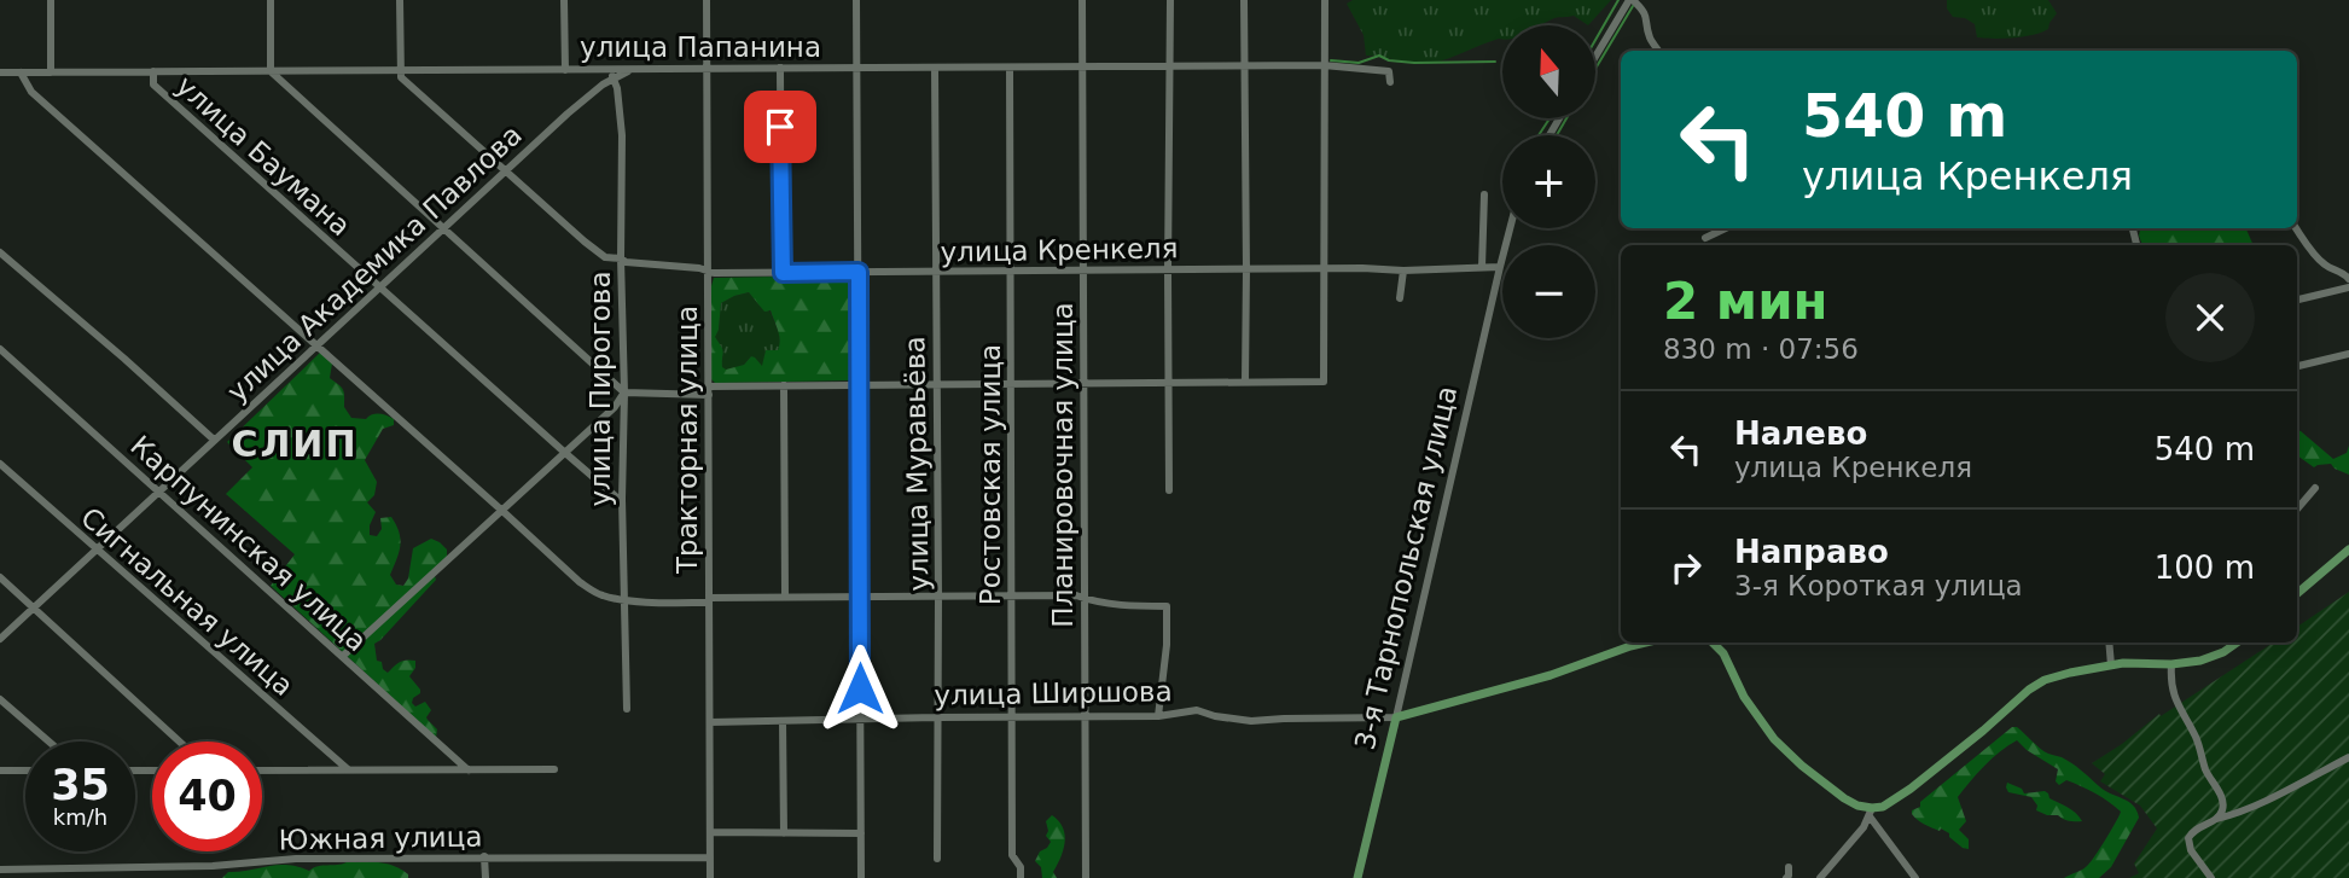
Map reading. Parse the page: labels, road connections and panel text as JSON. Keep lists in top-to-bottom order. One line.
{"streets":{"main road":["3-я Тарнопольская улица"],"street":["улица Папанина","улица Баумана","улица Кренкеля","улица Академика Павлова","улица Пирогова","Тракторная улица","улица Муравьёва","Планировочная улица","Ростовская улица","Карпунинская улица","Сигнальная улица","улица Ширшова","Южная улица"]},"crossings":[["улица Папанина","улица Баумана"],["улица Папанина","улица Кренкеля"],["улица Папанина","улица Академика Павлова"],["улица Папанина","улица Пирогова"],["улица Папанина","Тракторная улица"],["улица Папанина","улица Муравьёва"],["улица Папанина","Планировочная улица"],["улица Папанина","Ростовская улица"],["улица Баумана","улица Академика Павлова"],["улица Баумана","улица Пирогова"],["улица Кренкеля","улица Академика Павлова"],["улица Кренкеля","улица Пирогова"],["улица Кренкеля","Тракторная улица"],["улица Кренкеля","улица Муравьёва"],["улица Кренкеля","Планировочная улица"],["улица Кренкеля","Ростовская улица"],["улица Кренкеля","3-я Тарнопольская улица"],["улица Академика Павлова","улица Пирогова"],["улица Академика Павлова","Карпунинская улица"],["улица Академика Павлова","Сигнальная улица"],["Тракторная улица","улица Ширшова"],["Тракторная улица","Южная улица"],["улица Муравьёва","улица Ширшова"],["Планировочная улица","улица Ширшова"],["Ростовская улица","улица Ширшова"],["3-я Тарнопольская улица","улица Ширшова"]],"districts":["СЛИП"],"north":"top","page":{"map_buttons":["+","−"],"turn":["540 m","улица Кренкеля"],"heading":["2 мин","830 m · 07:56"],"list":[{"name":"Налево","note":"улица Кренкеля","value":"540 m"},{"name":"Направо","note":"3-я Короткая улица","value":"100 m"}],"speed":"35 km/h","limit":"40"}}
